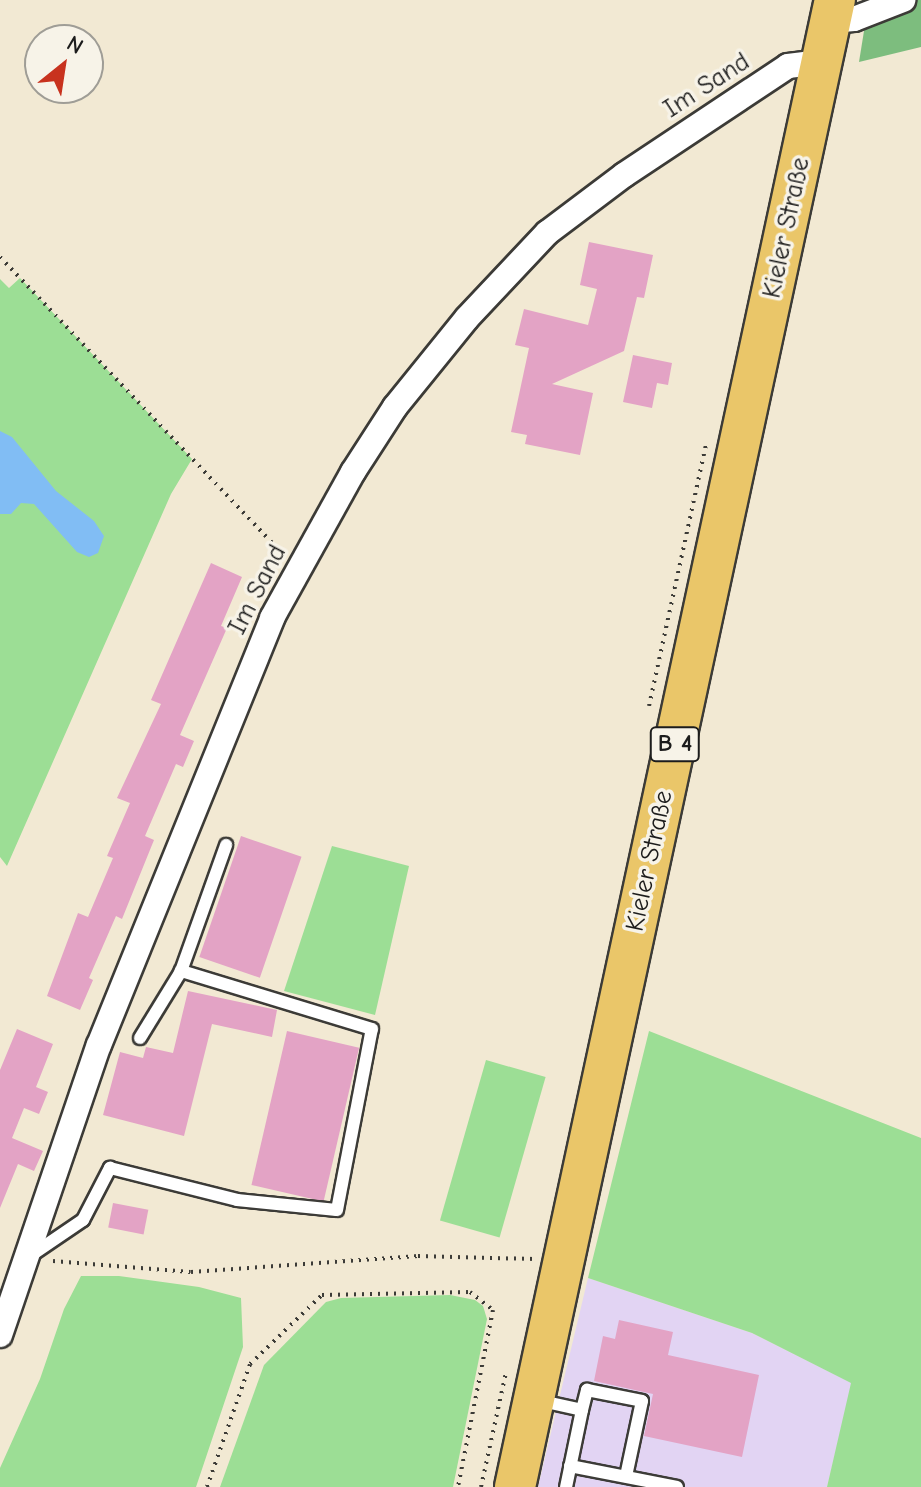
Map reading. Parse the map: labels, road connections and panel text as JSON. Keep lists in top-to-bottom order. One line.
{"streets":{"main road":["Kieler Straße","B 4"],"street":["Im Sand"]},"crossings":[["Im Sand","Kieler Straße"]],"north":"top right"}
